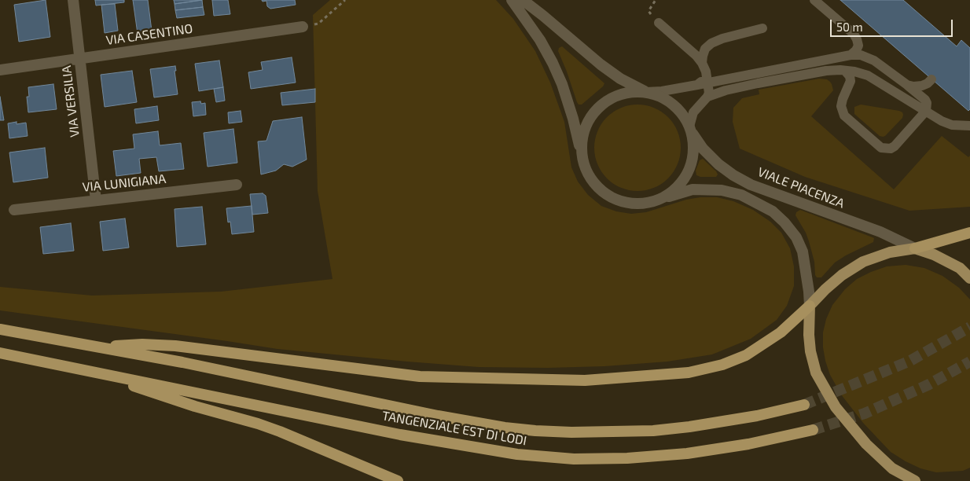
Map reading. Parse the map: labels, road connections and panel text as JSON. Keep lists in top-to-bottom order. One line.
{"streets":{"highway":["TANGENZIALE EST DI LODI"],"street":["VIA CASENTINO","VIA VERSILIA","VIA LUNIGIANA","VIALE PIACENZA"]},"crossings":[["VIA CASENTINO","VIA VERSILIA"],["VIA VERSILIA","VIA LUNIGIANA"]],"scale_bar":"50 m"}
